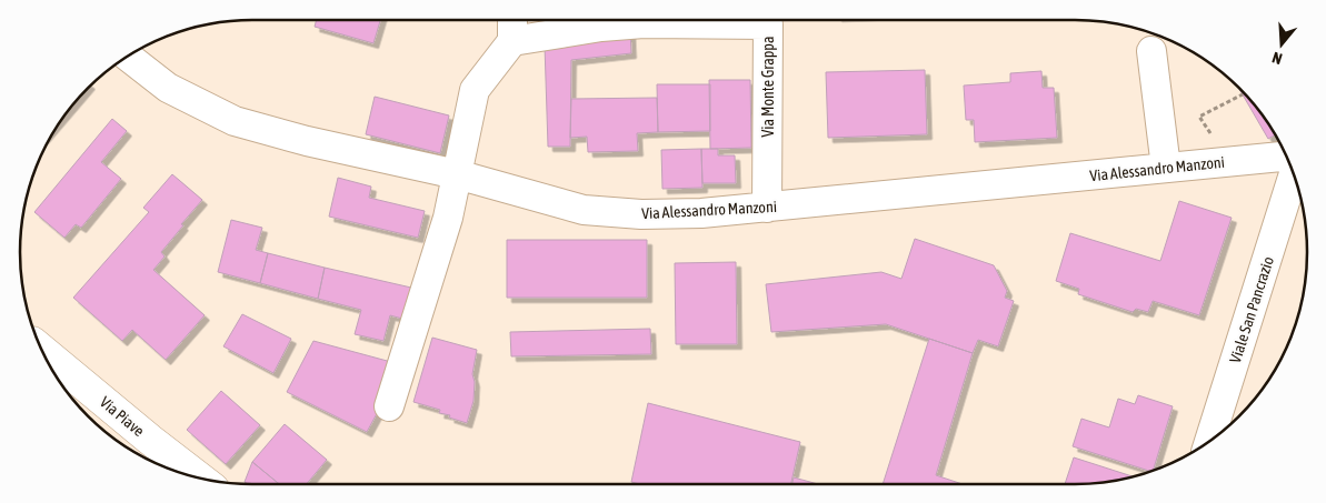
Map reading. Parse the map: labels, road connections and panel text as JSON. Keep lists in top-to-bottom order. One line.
{"streets":{"main road":["Via Piave"],"street":["Via Monte Grappa","Via Alessandro Manzoni","Viale San Pancrazio"]},"crossings":[["Via Monte Grappa","Via Alessandro Manzoni"]],"north":"bottom"}
